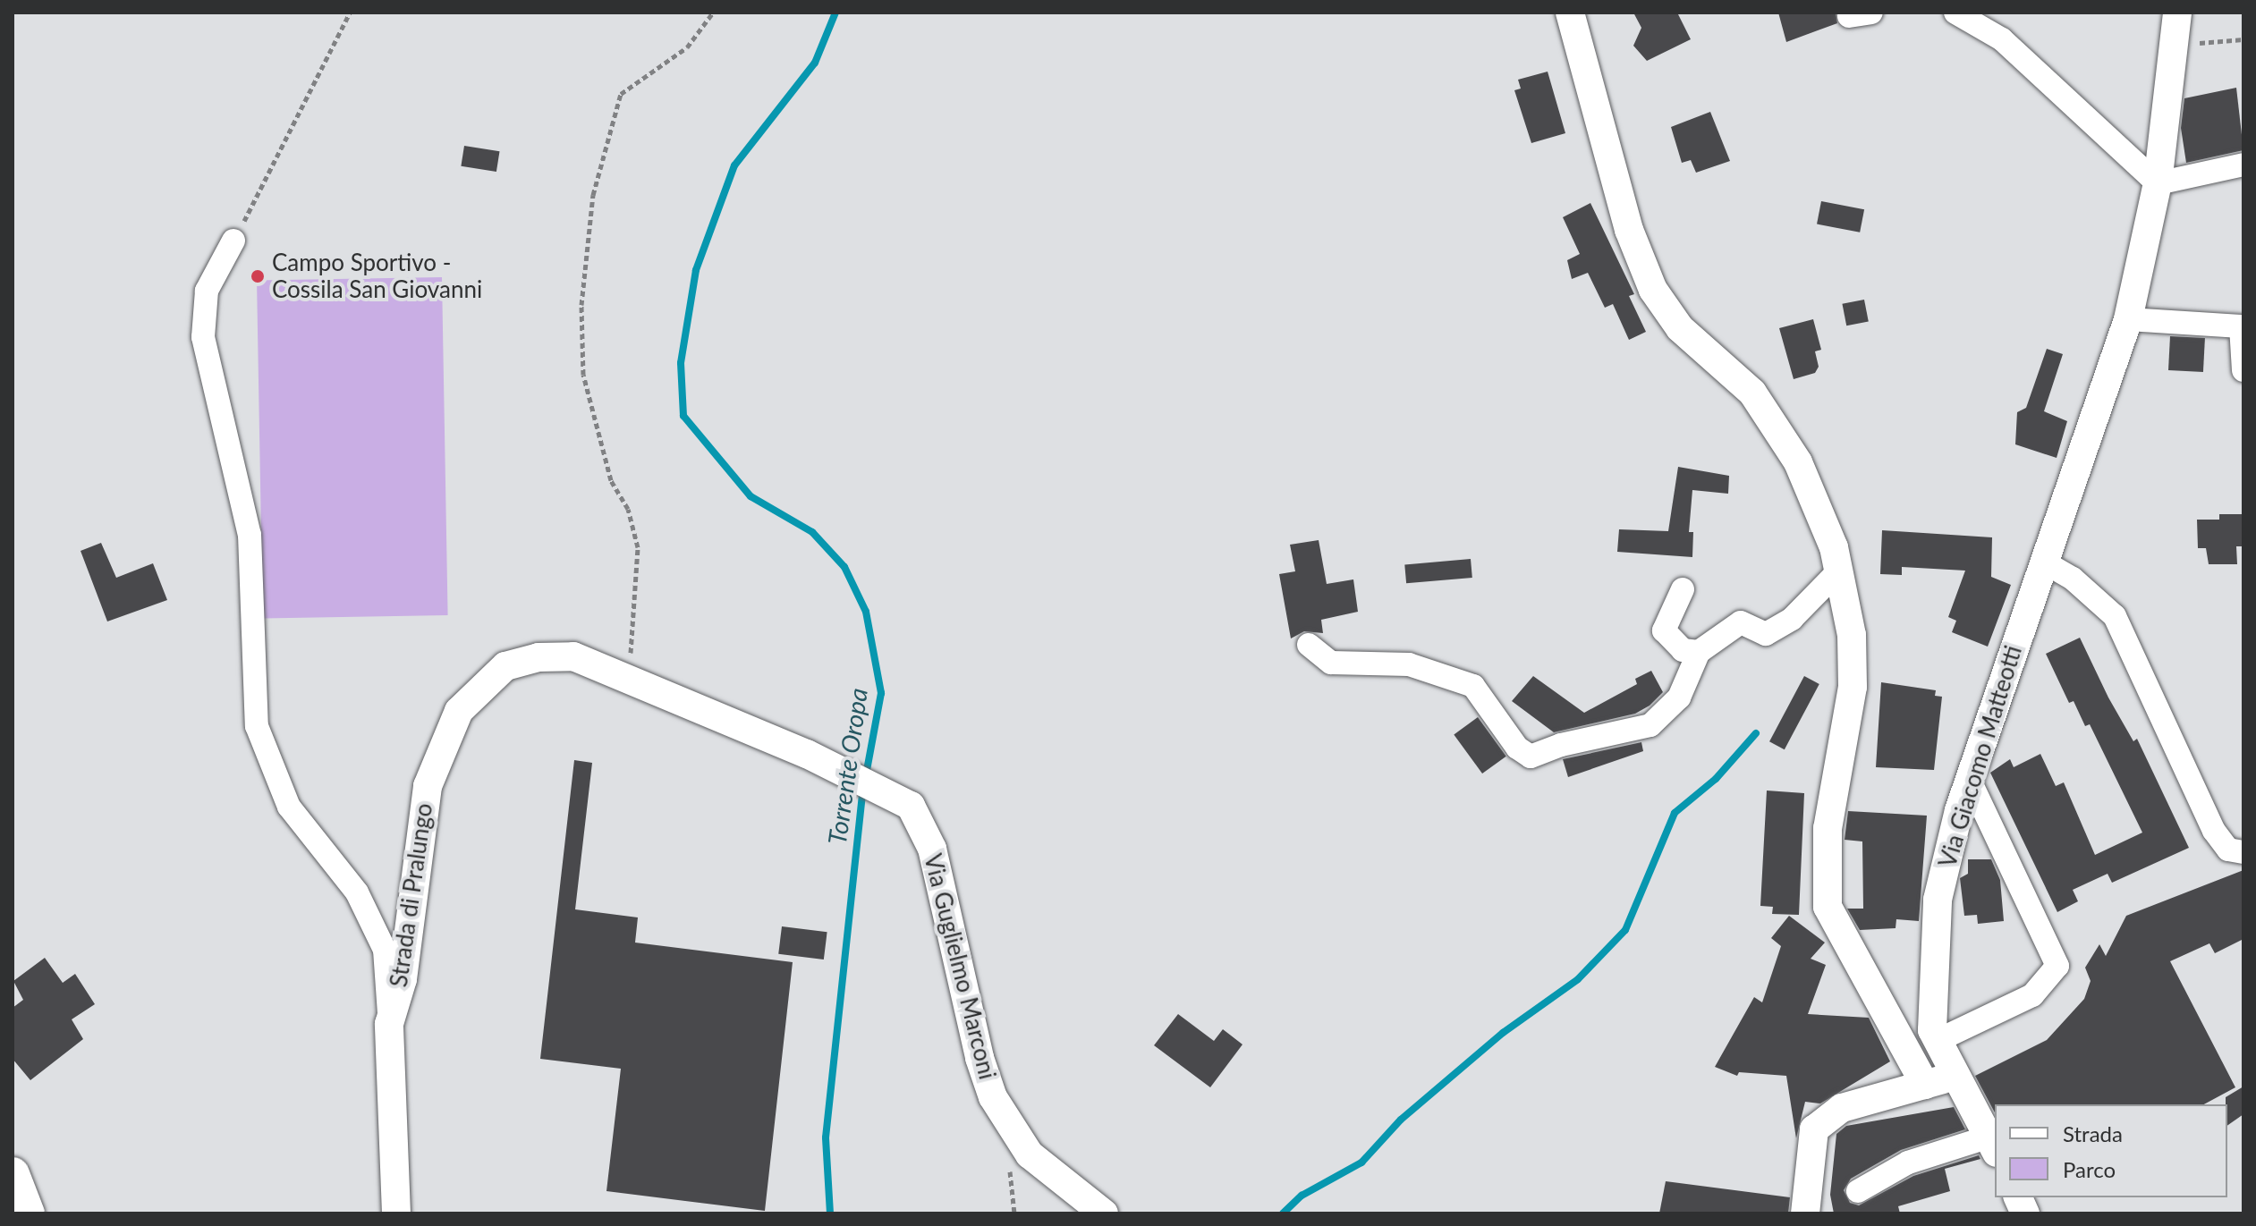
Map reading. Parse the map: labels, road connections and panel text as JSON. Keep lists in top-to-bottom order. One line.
{"streets":{"street":["Via Giacomo Matteotti","Strada di Pralungo","Via Guglielmo Marconi"]},"crossings":[["Strada di Pralungo","Via Guglielmo Marconi"]],"water":["Torrente Oropa"],"places":["Campo Sportivo - Cossila San Giovanni"],"legend":["Strada","Parco"]}
